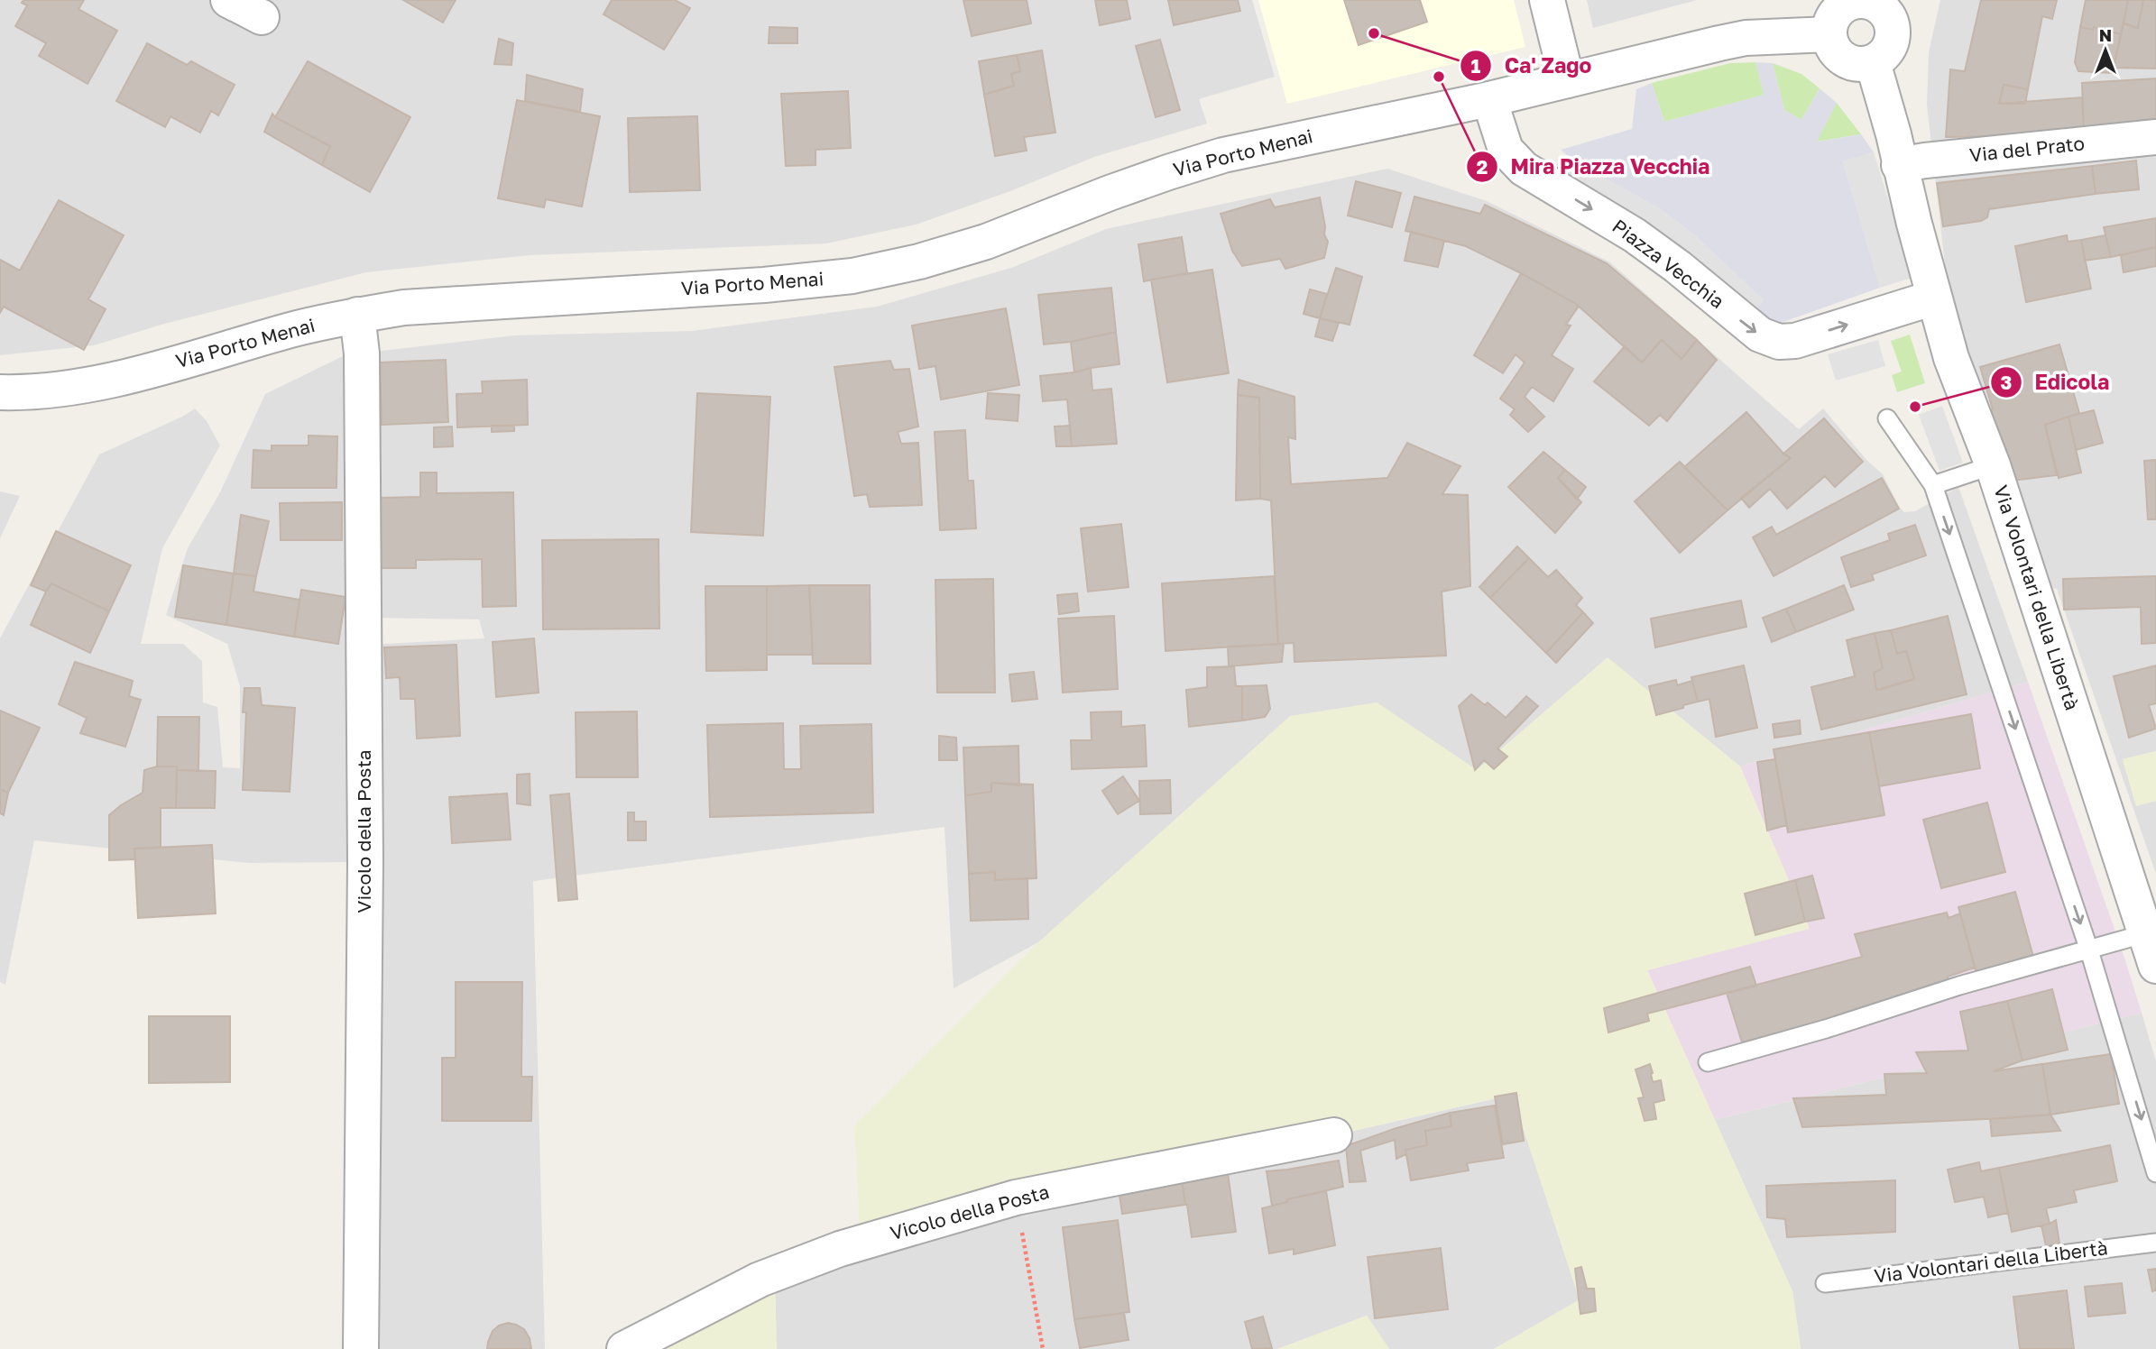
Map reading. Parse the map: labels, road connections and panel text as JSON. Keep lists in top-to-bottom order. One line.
{"streets":{"street":["Via del Prato","Via Porto Menai","Piazza Vecchia","Via Volontari della Libertà","Vicolo della Posta"]},"crossings":[["Via Porto Menai","Piazza Vecchia"],["Via Porto Menai","Vicolo della Posta"]],"one_way":["Piazza Vecchia"],"places":["Ca' Zago","Mira Piazza Vecchia","Edicola"],"north":"top"}
